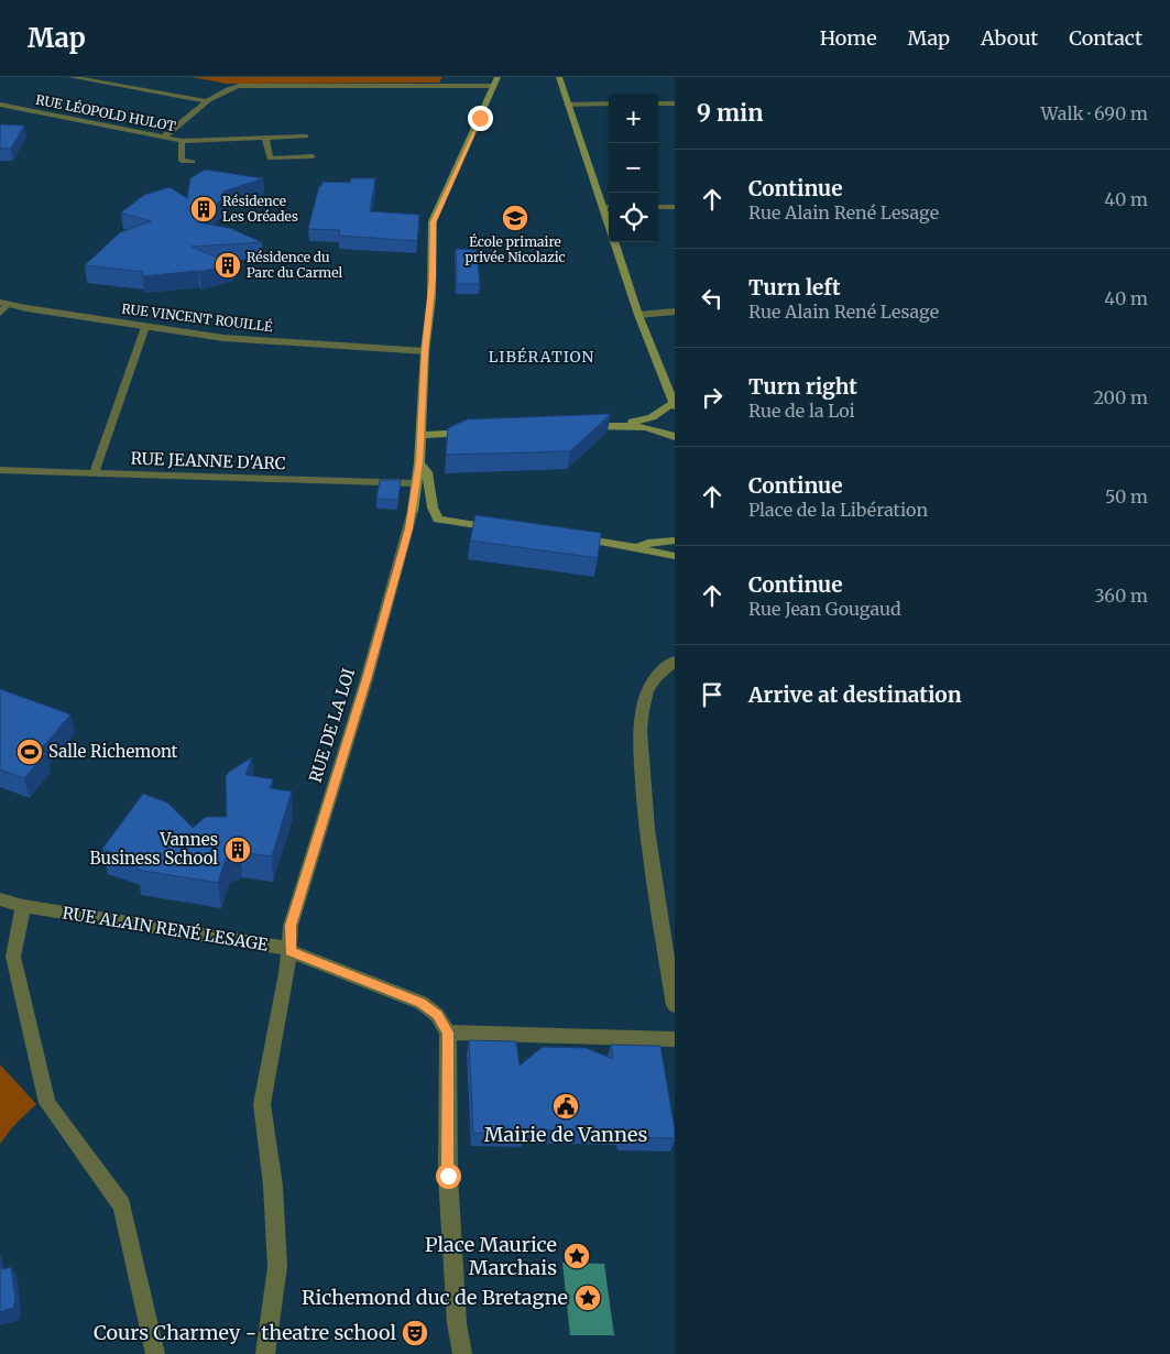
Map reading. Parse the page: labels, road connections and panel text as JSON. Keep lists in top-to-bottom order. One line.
{"streets":{"street":["RUE LÉOPOLD HULOT","RUE VINCENT ROUILLÉ","RUE JEANNE D'ARC","RUE DE LA LOI","RUE ALAIN RENÉ LESAGE"]},"crossings":[["RUE DE LA LOI","RUE ALAIN RENÉ LESAGE"]],"districts":["LIBÉRATION"],"places":{"building":["Résidence Les Oréades","Résidence du Parc du Carmel","Vannes Business School"],"school or university":["École primaire privée Nicolazic"],"sports":["Salle Richemont"],"public building":["Mairie de Vannes"],"place":["Place Maurice Marchais","Richemond duc de Bretagne"],"theatre":["Cours Charmey - theatre school"]},"page":{"header":"Map","nav":["Home","Map","About","Contact"],"heading":["9 min","Walk · 690 m"],"map_buttons":["+","−"],"list":[["Continue","Rue Alain René Lesage","40 m"],["Turn left","Rue Alain René Lesage","40 m"],["Turn right","Rue de la Loi","200 m"],["Continue","Place de la Libération","50 m"],["Continue","Rue Jean Gougaud","360 m"],"Arrive at destination"]}}
